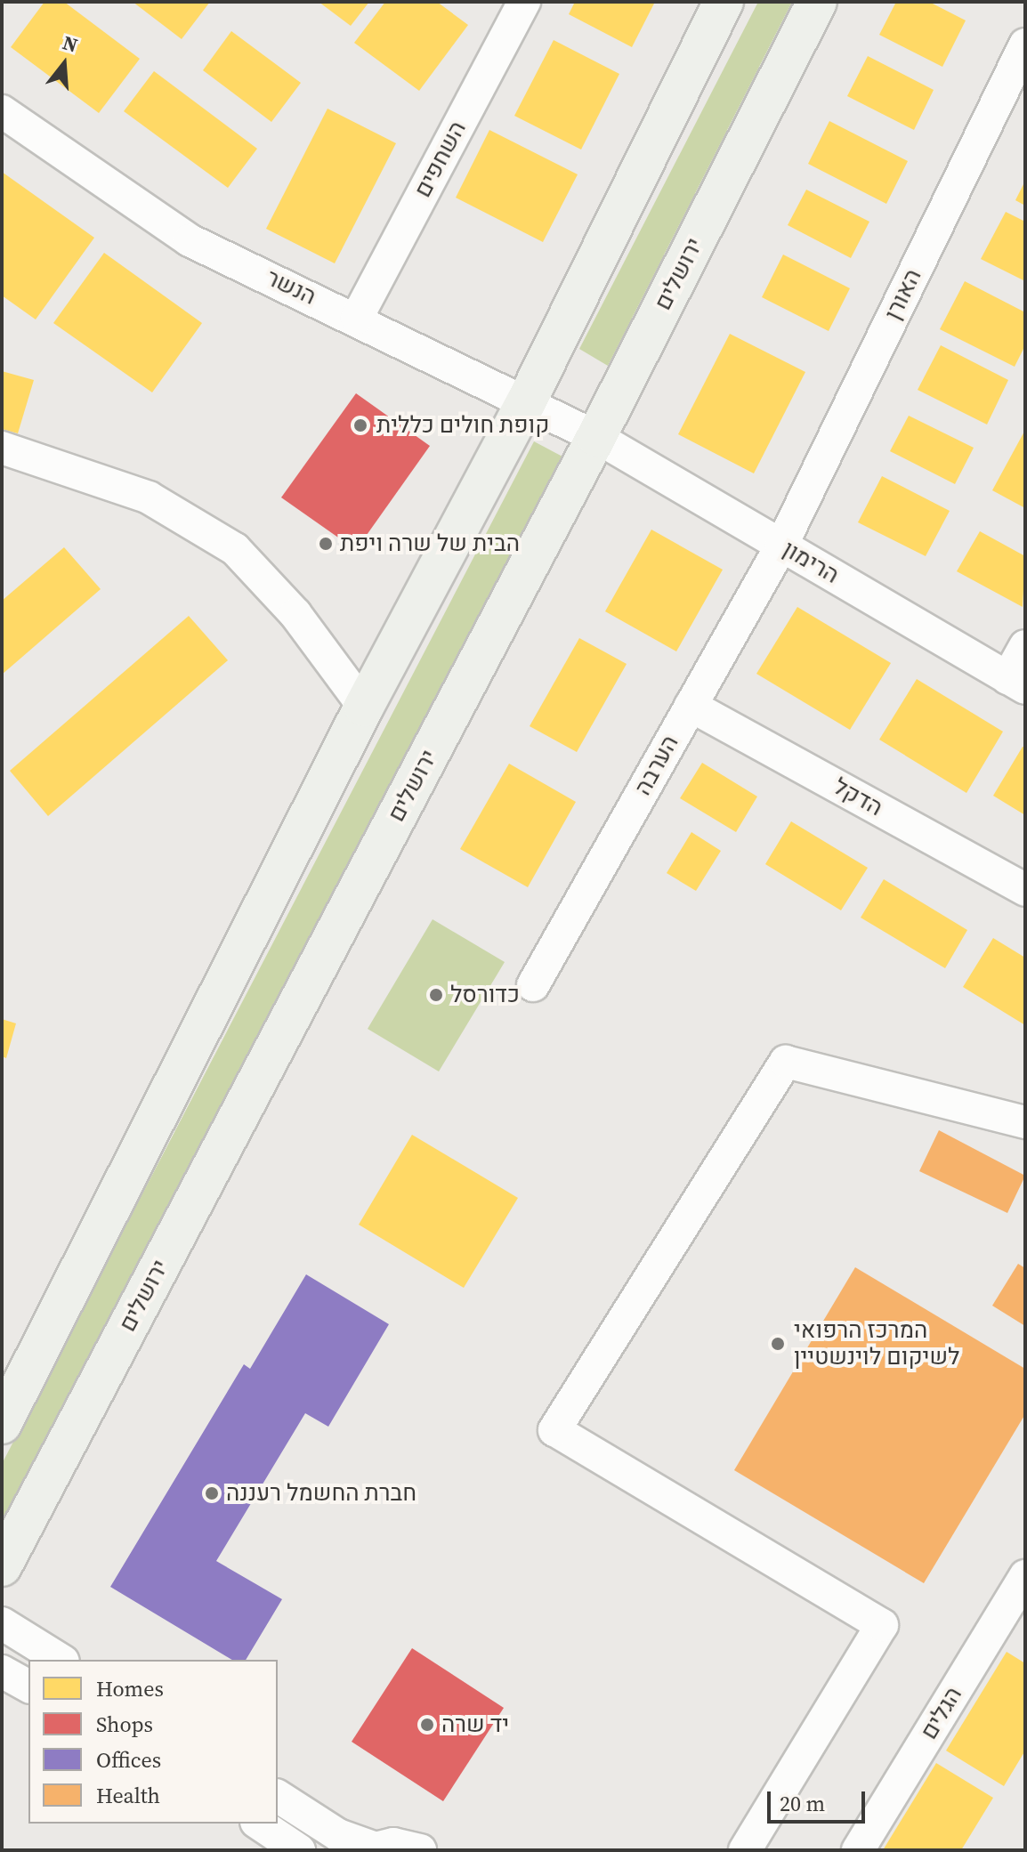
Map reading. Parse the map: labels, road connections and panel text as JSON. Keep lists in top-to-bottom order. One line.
{"streets":{"main road":["ירושלים"],"street":["השחפים","הנשר","האורן","הרימון","הערבה","הדקל","הגלים"]},"crossings":[["השחפים","הנשר"],["ירושלים","הנשר"],["ירושלים","הרימון"],["הנשר","הרימון"],["האורן","הרימון"],["האורן","הערבה"],["הרימון","הערבה"],["הערבה","הדקל"]],"places":["קופת חולים כללית","הבית של שרה ויפת","כדורסל","המרכז הרפואי לשיקום לוינשטיין","חברת החשמל רעננה","יד שרה"],"legend":["Homes","Shops","Offices","Health"],"scale_bar":"20 m","north":"top"}
